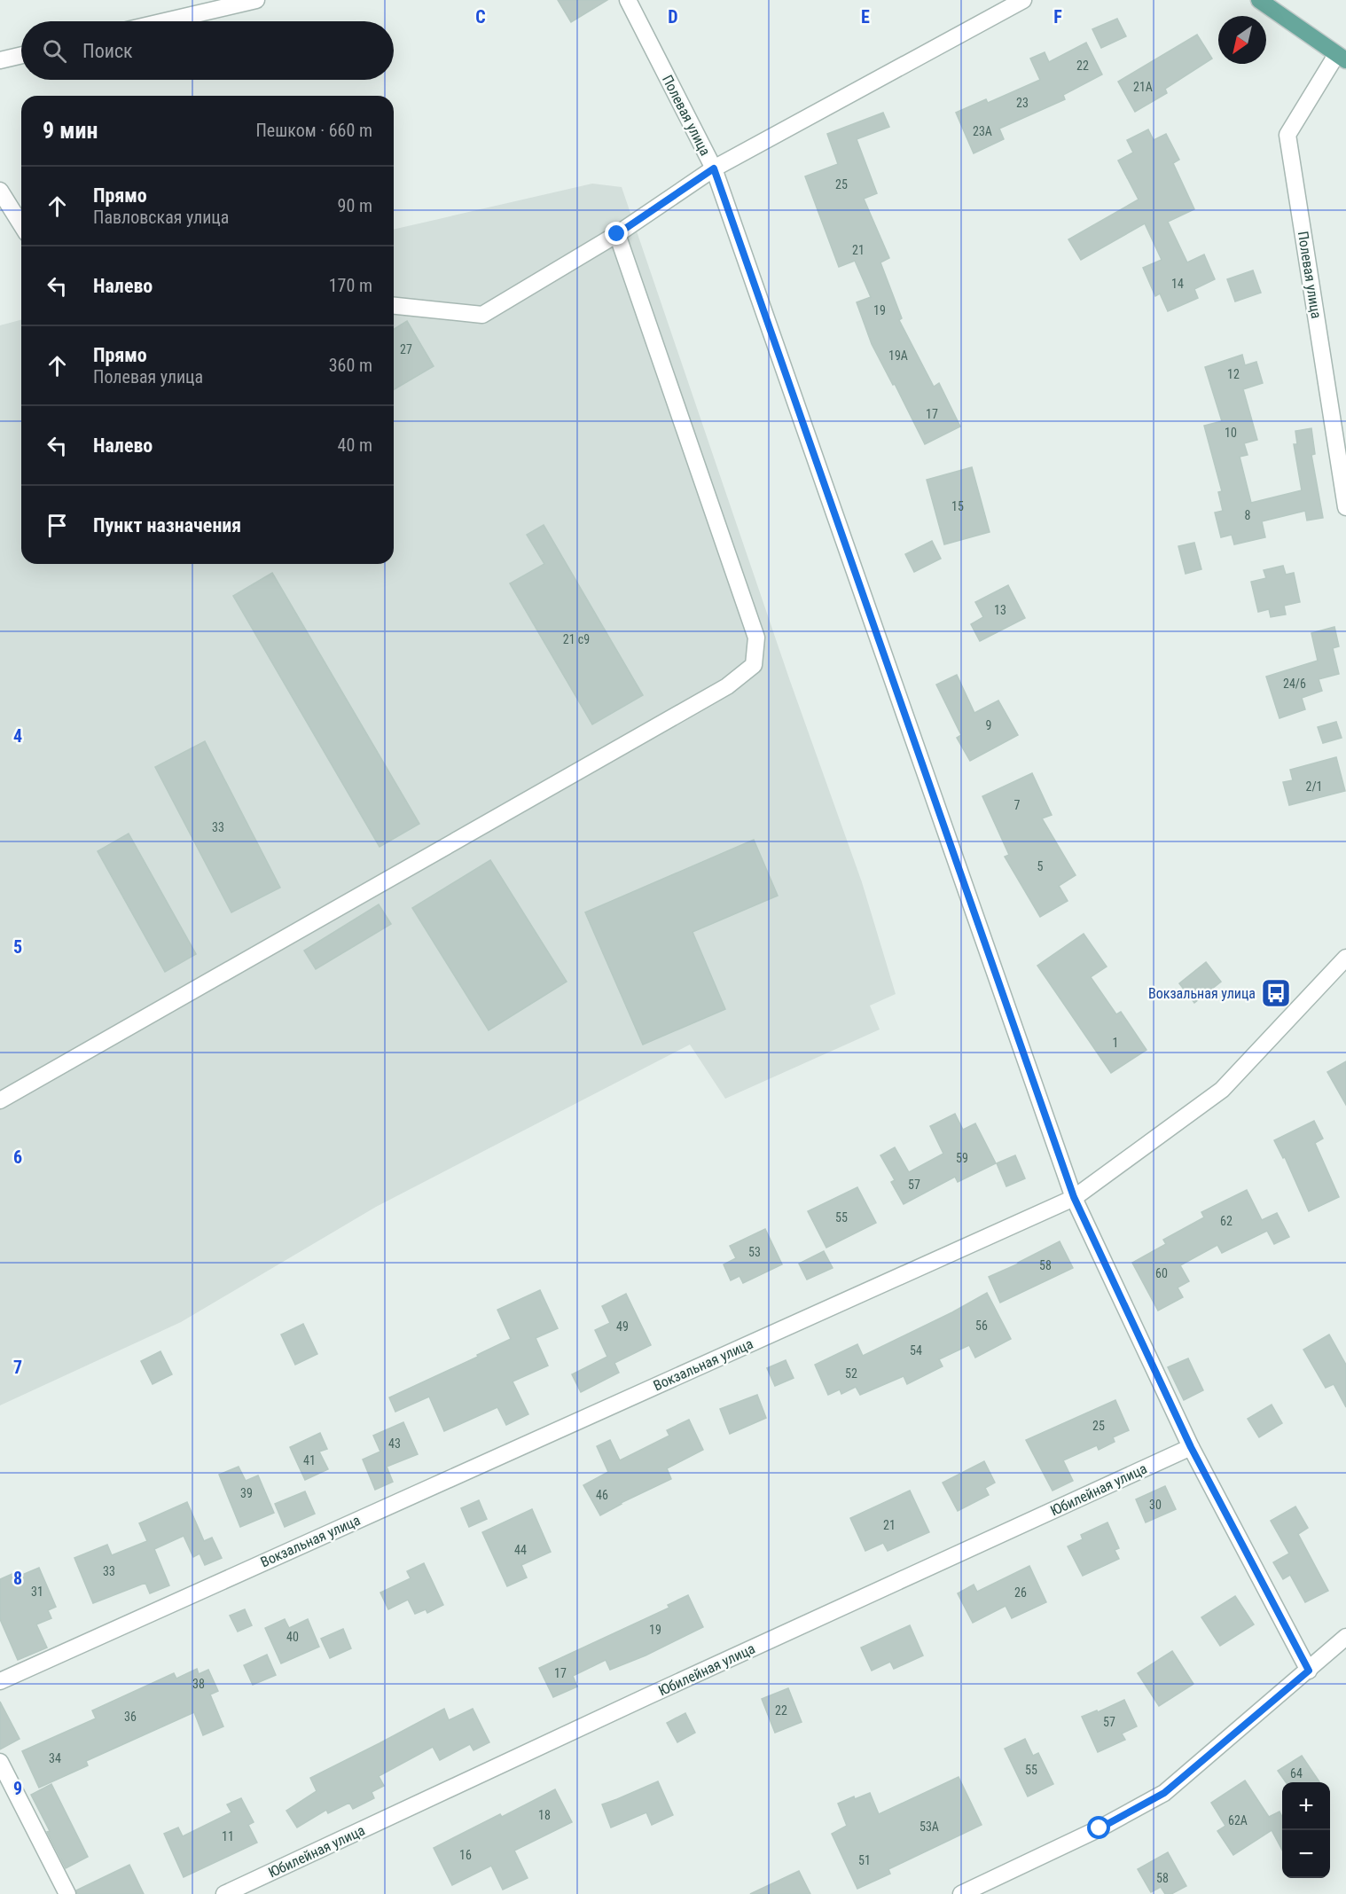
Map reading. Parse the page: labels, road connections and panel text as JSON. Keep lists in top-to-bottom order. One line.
{"streets":{"street":["Полевая улица","Вокзальная улица","Юбилейная улица"]},"crossings":[["Полевая улица","Вокзальная улица"],["Полевая улица","Юбилейная улица"]],"places":{"bus stop":["Вокзальная улица"]},"house_numbers":["22","21А","23","23А","25","21","14","19","27","19А","12","17","10","15","8","13","21 с9","24/6","9","2/1","7","33","5","1","59","57","55","62","53","58","60","56","49","54","52","25","43","41","39","46","30","21","44","33","31","26","19","40","17","38","22","36","57","34","55","64","18","62А","53А","11","16","51","58"],"north":"bottom left","page":{"search":"Поиск","heading":["9 мин","Пешком · 660 m"],"list":[["Прямо","Павловская улица","90 m"],["Налево","170 m"],["Прямо","Полевая улица","360 m"],["Налево","40 m"],"Пункт назначения"],"map_buttons":["+","−"]},"grid":{"columns":["C","D","E","F"],"rows":["4","5","6","7","8","9"]}}
